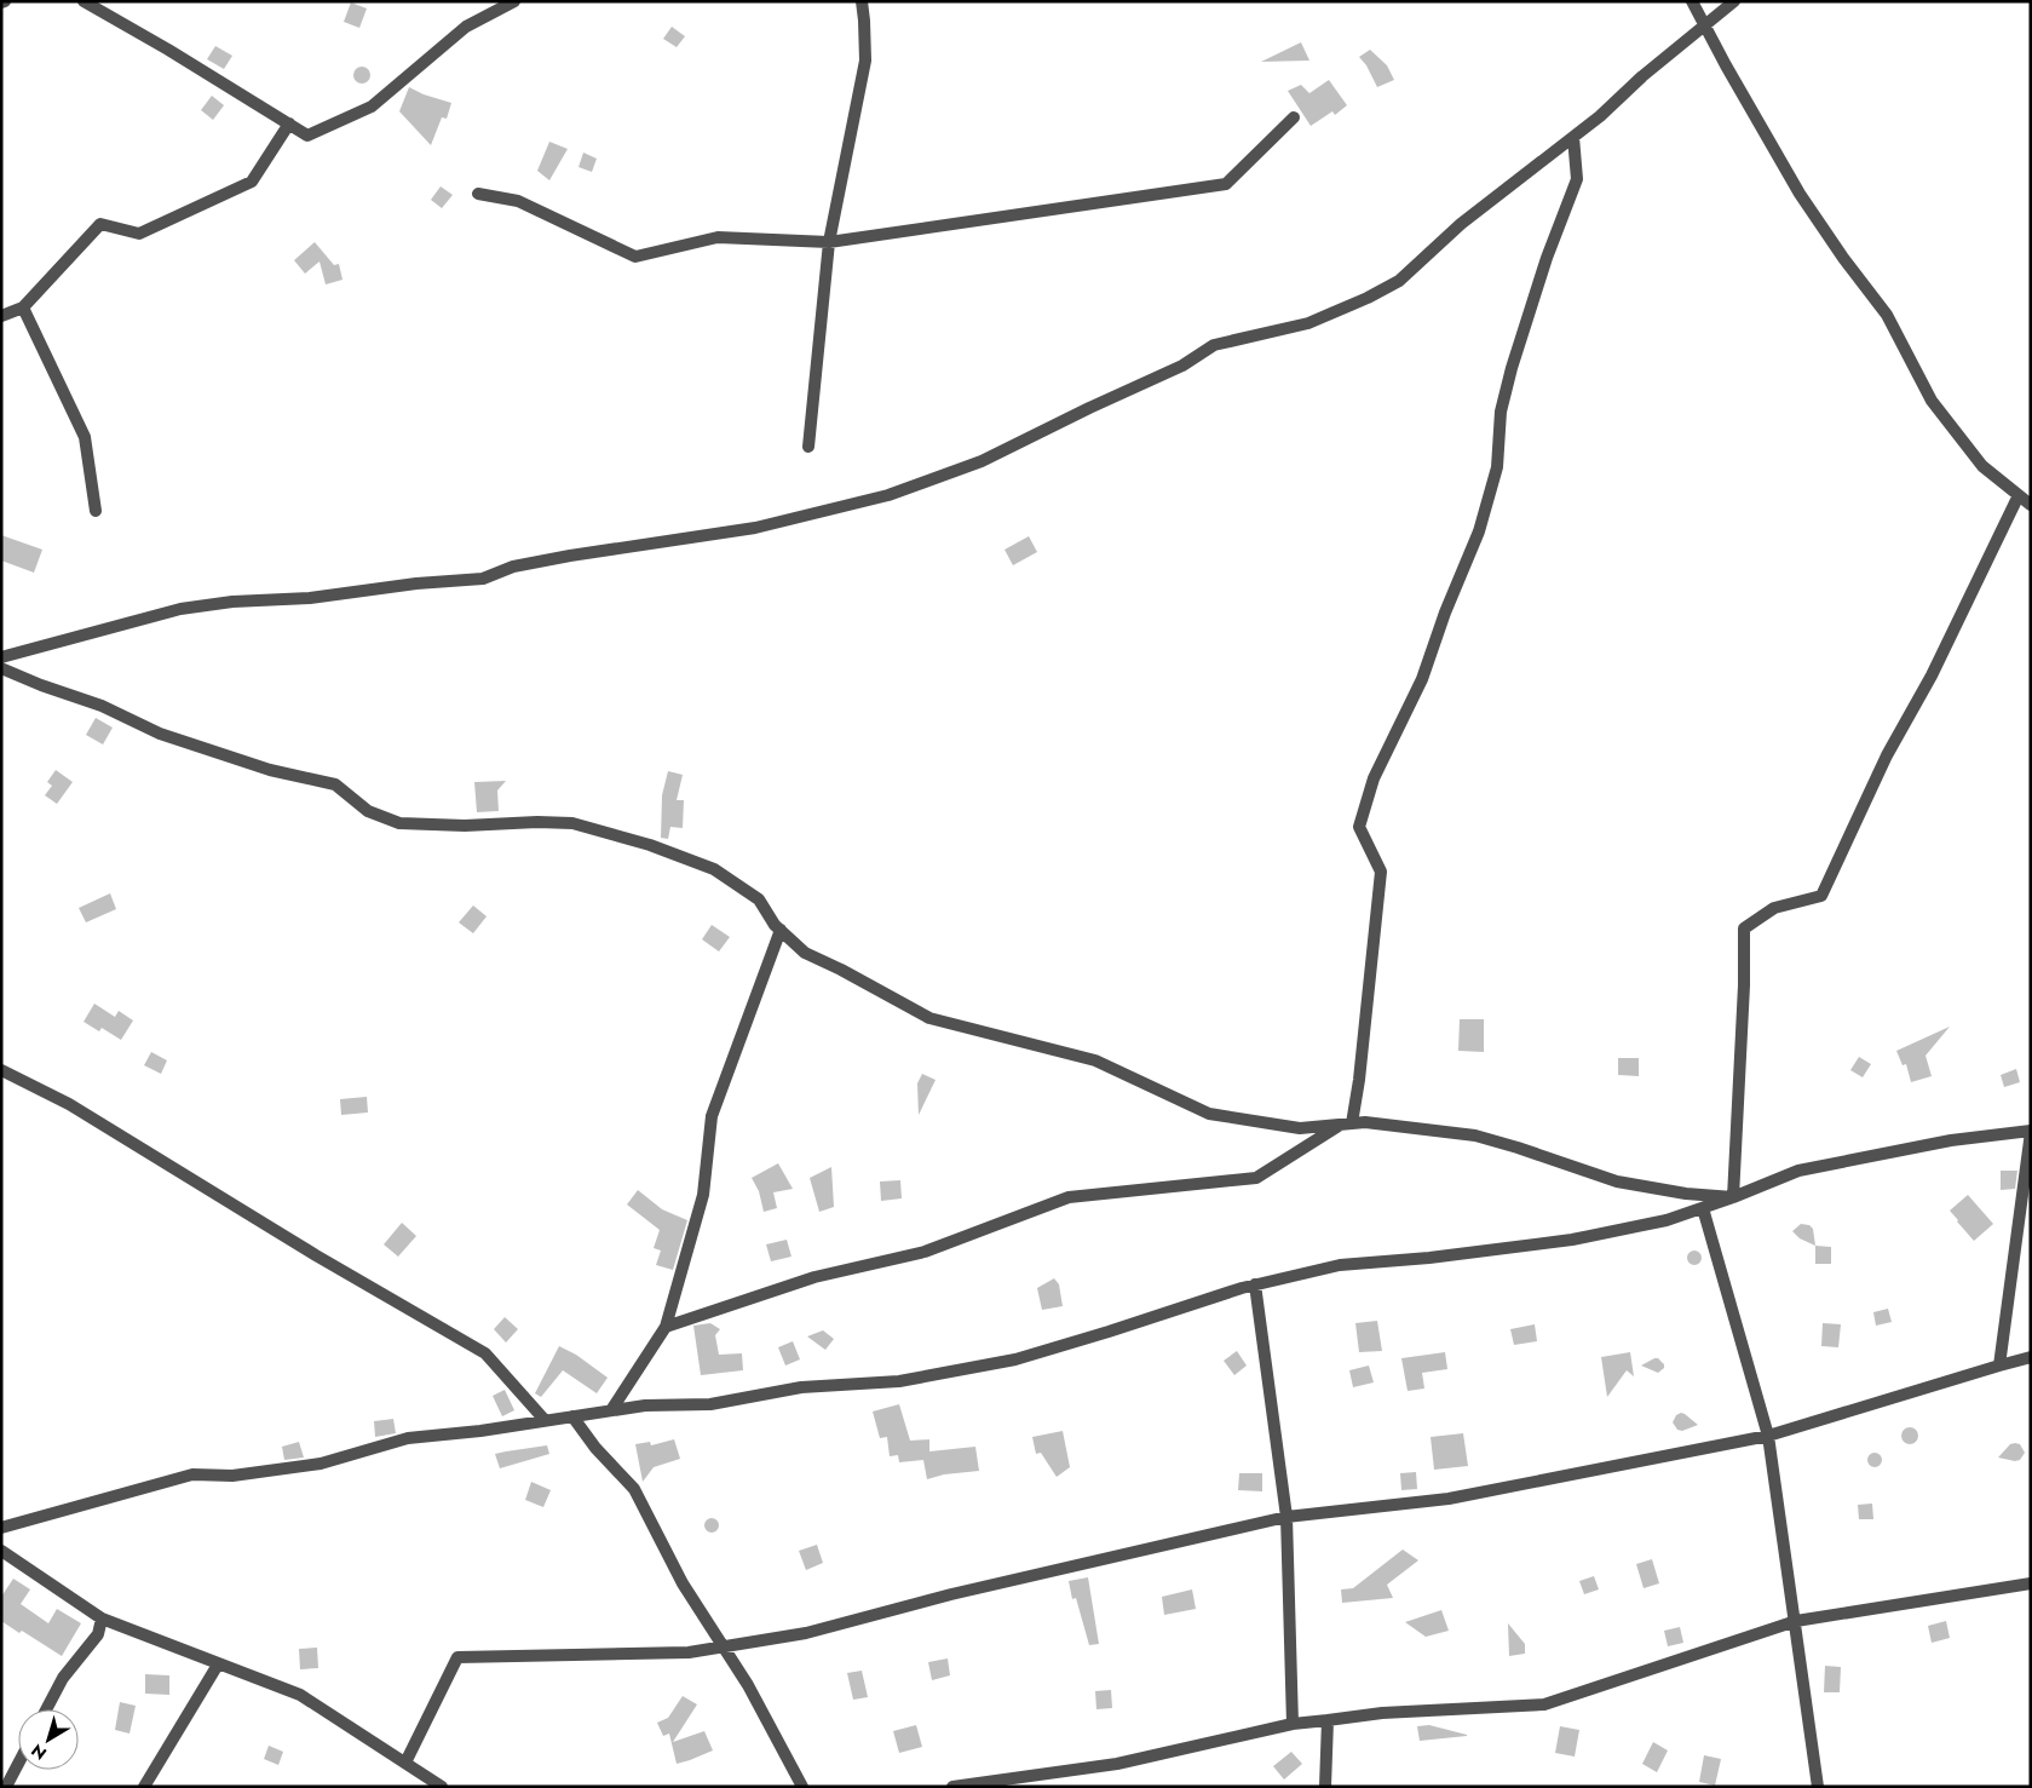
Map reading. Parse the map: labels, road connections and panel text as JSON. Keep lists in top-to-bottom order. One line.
{"north":"bottom left"}
